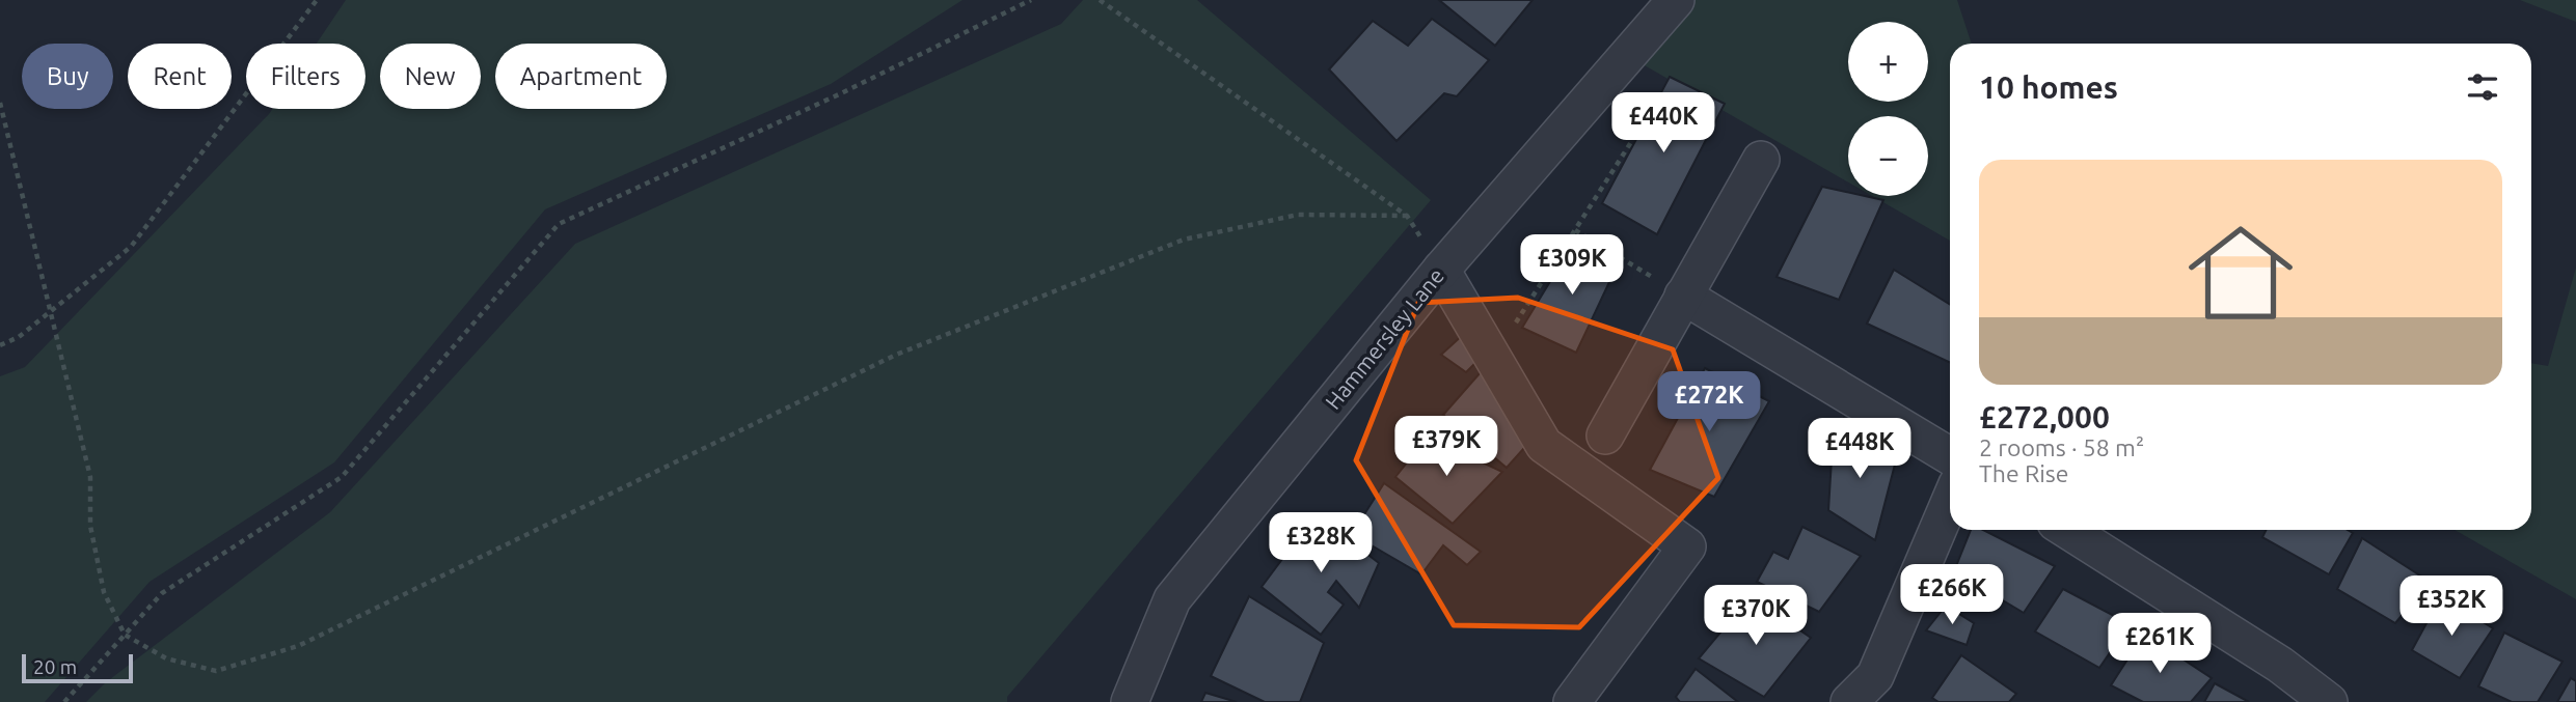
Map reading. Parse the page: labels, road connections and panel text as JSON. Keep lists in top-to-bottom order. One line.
{"streets":{"street":["Hammersley Lane"]},"scale_bar":"20 m","page":{"map_buttons":["+","−"],"chip":["Buy","Rent","Filters","New","Apartment"],"heading":"10 homes","price":["£440K","£309K","£272K","£379K","£448K","£328K","£266K","£352K","£370K","£261K"],"list":[{"name":"£272,000","note":"2 rooms · 58 m² · The Rise"}],"scale":"20 m"}}
